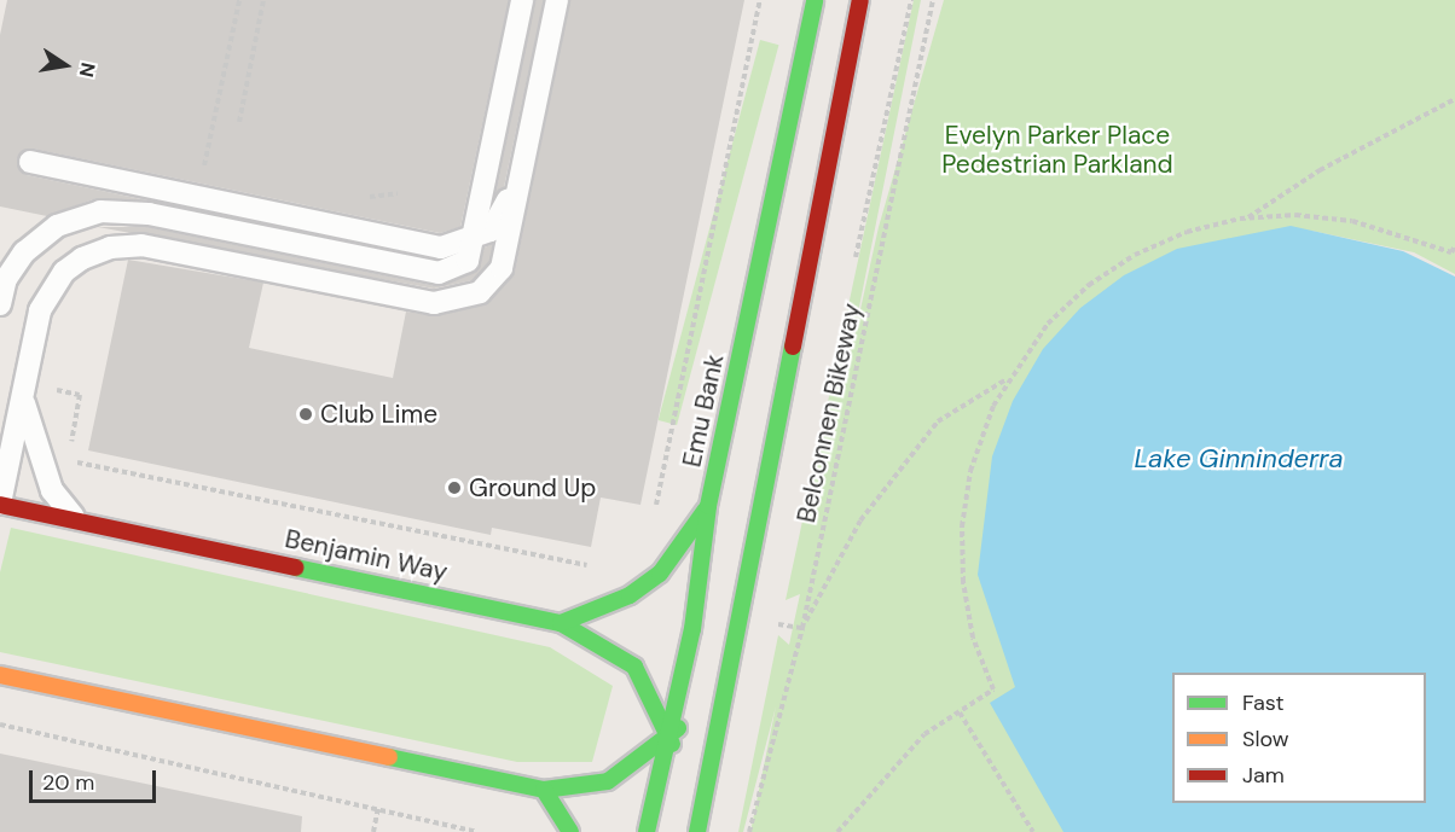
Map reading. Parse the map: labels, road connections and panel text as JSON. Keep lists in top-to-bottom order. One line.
{"streets":{"main road":["Emu Bank","Benjamin Way"],"path":["Belconnen Bikeway"]},"crossings":[["Emu Bank","Benjamin Way"]],"water":["Lake Ginninderra"],"parks":["Evelyn Parker Place Pedestrian Parkland"],"places":["Club Lime","Ground Up"],"legend":["Fast","Slow","Jam"],"scale_bar":"20 m","north":"right"}
